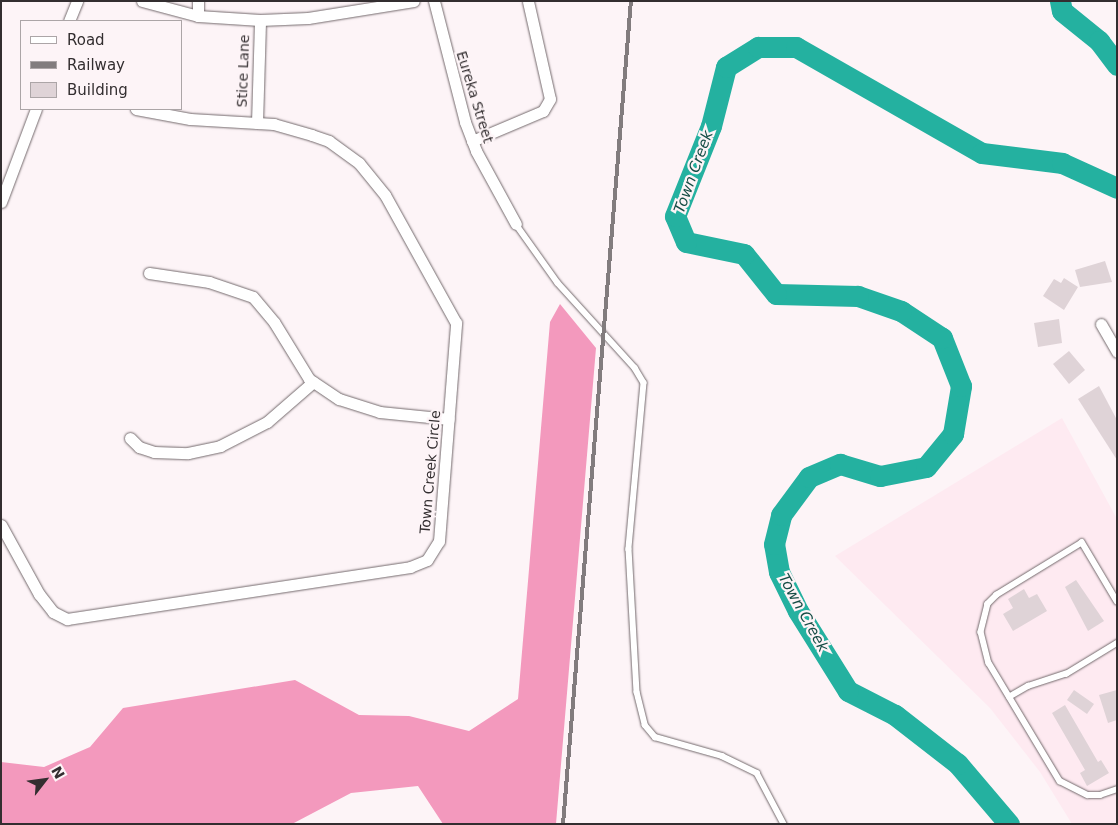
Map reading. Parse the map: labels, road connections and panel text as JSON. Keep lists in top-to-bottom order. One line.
{"streets":{"street":["Stice Lane","Eureka Street","Town Creek Circle"]},"crossings":[["Stice Lane","Town Creek Circle"]],"water":["Town Creek"],"legend":["Road","Railway","Building"],"north":"top right"}
